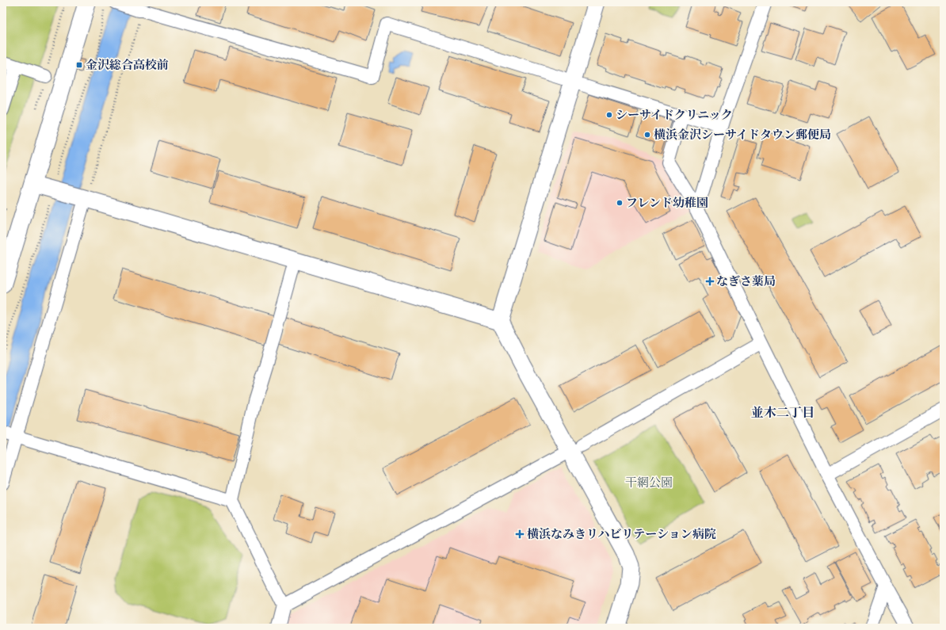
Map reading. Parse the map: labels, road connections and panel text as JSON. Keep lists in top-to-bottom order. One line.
{"districts":["並木二丁目"],"parks":["干網公園"],"places":{"transit":["金沢総合高校前"],"other":["シーサイドクリニック","横浜金沢シーサイドタウン郵便局","フレンド幼稚園"],"health":["なぎさ薬局","横浜なみきリハビリテーション病院"]}}
